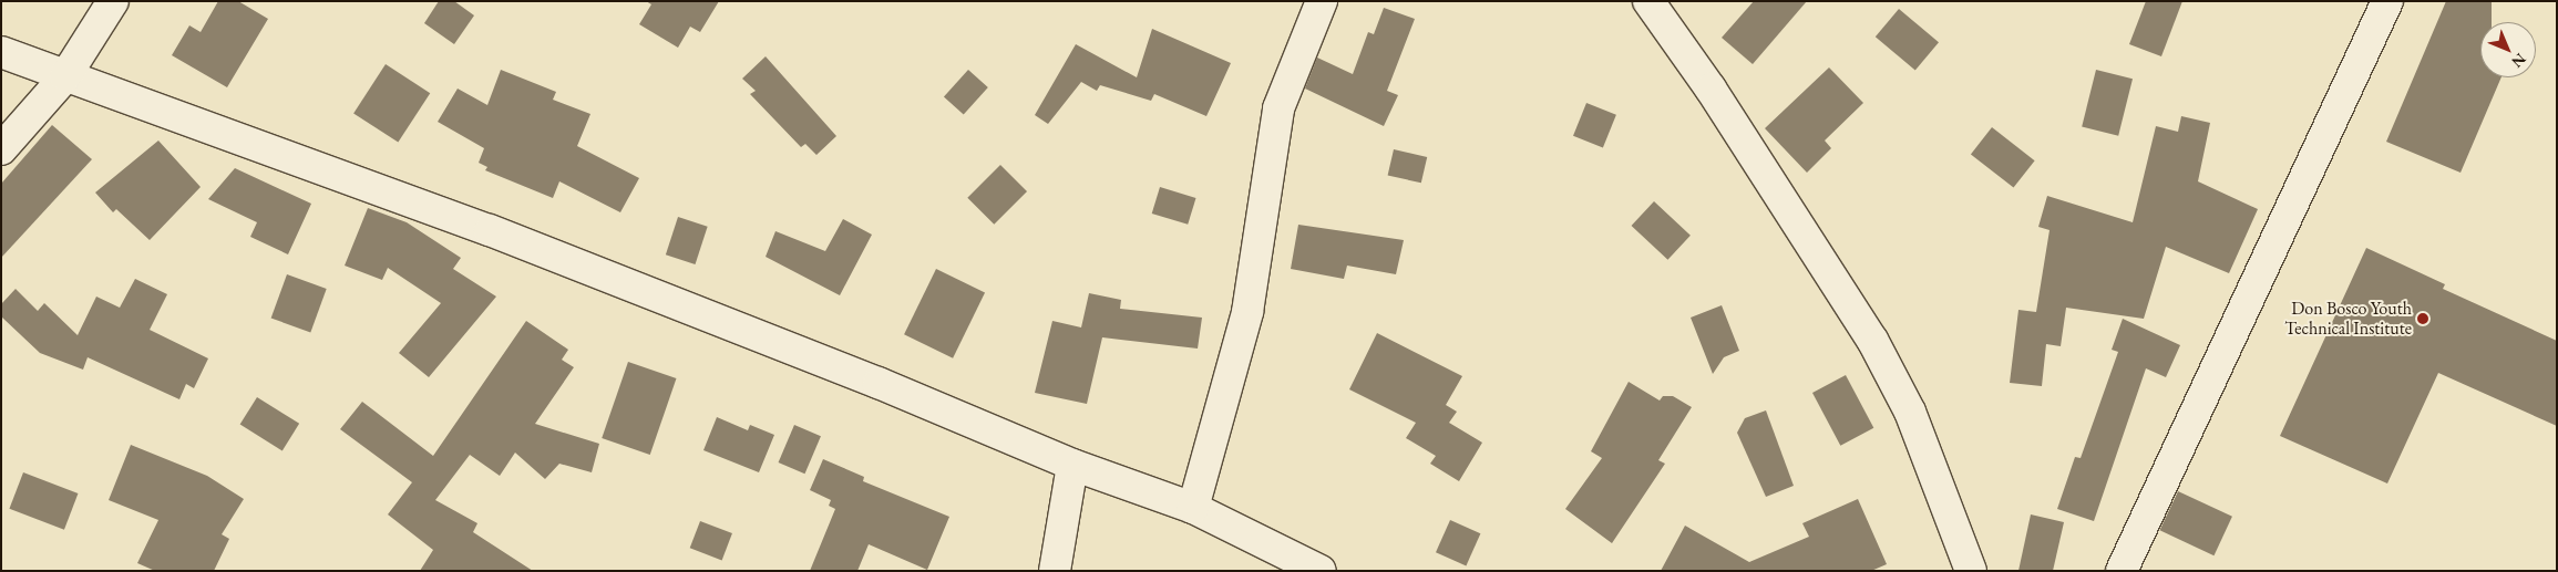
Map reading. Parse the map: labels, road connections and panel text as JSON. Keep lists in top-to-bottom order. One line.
{"places":["Don Bosco Youth Technical Institute"],"north":"bottom right"}
